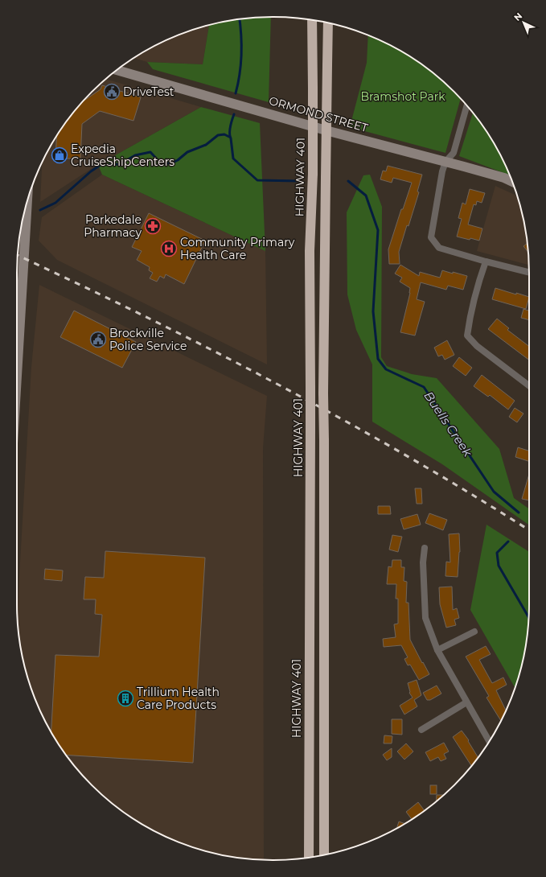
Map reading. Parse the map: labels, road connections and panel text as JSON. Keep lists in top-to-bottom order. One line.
{"streets":{"highway":["HIGHWAY 401"],"street":["ORMOND STREET"]},"water":["Buells Creek"],"parks":["Bramshot Park"],"places":{"public building":["DriveTest","Brockville Police Service"],"shop":["Expedia CruiseShipCenters"],"pharmacy":["Parkedale Pharmacy"],"hospital":["Community Primary Health Care"],"building":["Trillium Health Care Products"]},"north":"top left"}
